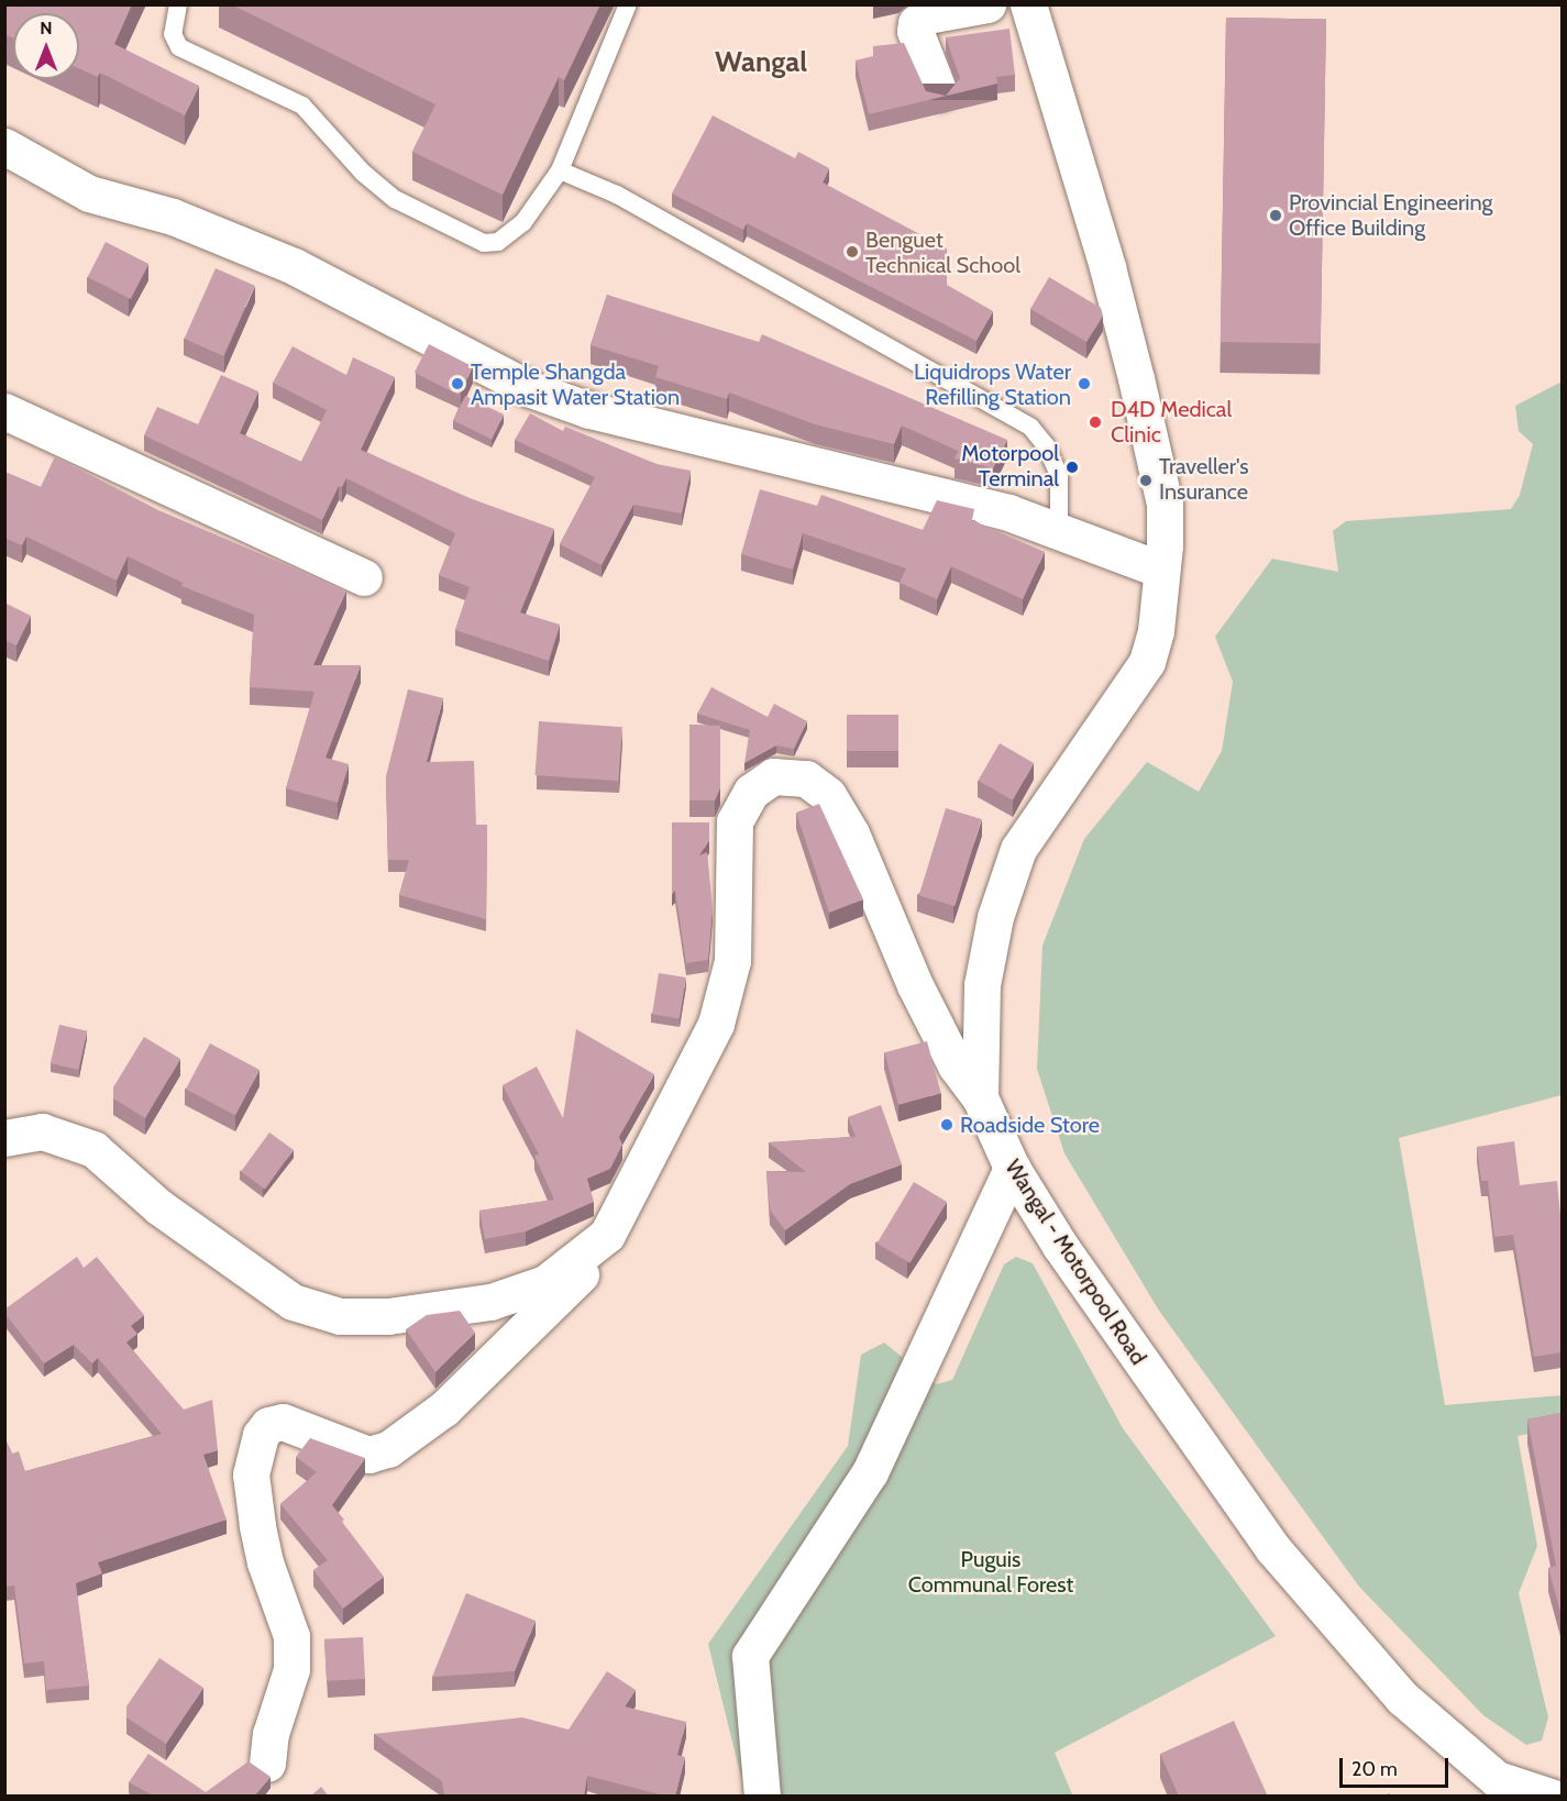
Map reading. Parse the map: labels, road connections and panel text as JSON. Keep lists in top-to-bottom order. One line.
{"streets":{"street":["Wangal - Motorpool Road"]},"districts":["Wangal"],"parks":["Puguis Communal Forest"],"places":["Provincial Engineering Office Building","Benguet Technical School","Temple Shangda Ampasit Water Station","Liquidrops Water Refilling Station","D4D Medical Clinic","Motorpool Terminal","Traveller's Insurance","Roadside Store"],"scale_bar":"20 m","north":"top"}
